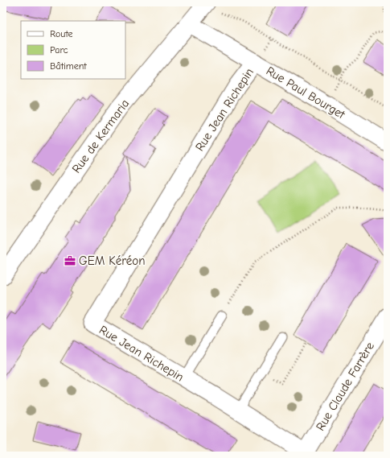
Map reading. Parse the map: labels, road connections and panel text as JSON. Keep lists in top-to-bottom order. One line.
{"streets":{"street":["Rue Paul Bourget","Rue Jean Richepin","Rue de Kermaria","Rue Claude Farrère"]},"crossings":[["Rue Paul Bourget","Rue Jean Richepin"],["Rue Paul Bourget","Rue de Kermaria"],["Rue Jean Richepin","Rue Claude Farrère"]],"places":{"office":["GEM Kéréon"]},"legend":["Route","Parc","Bâtiment"]}
